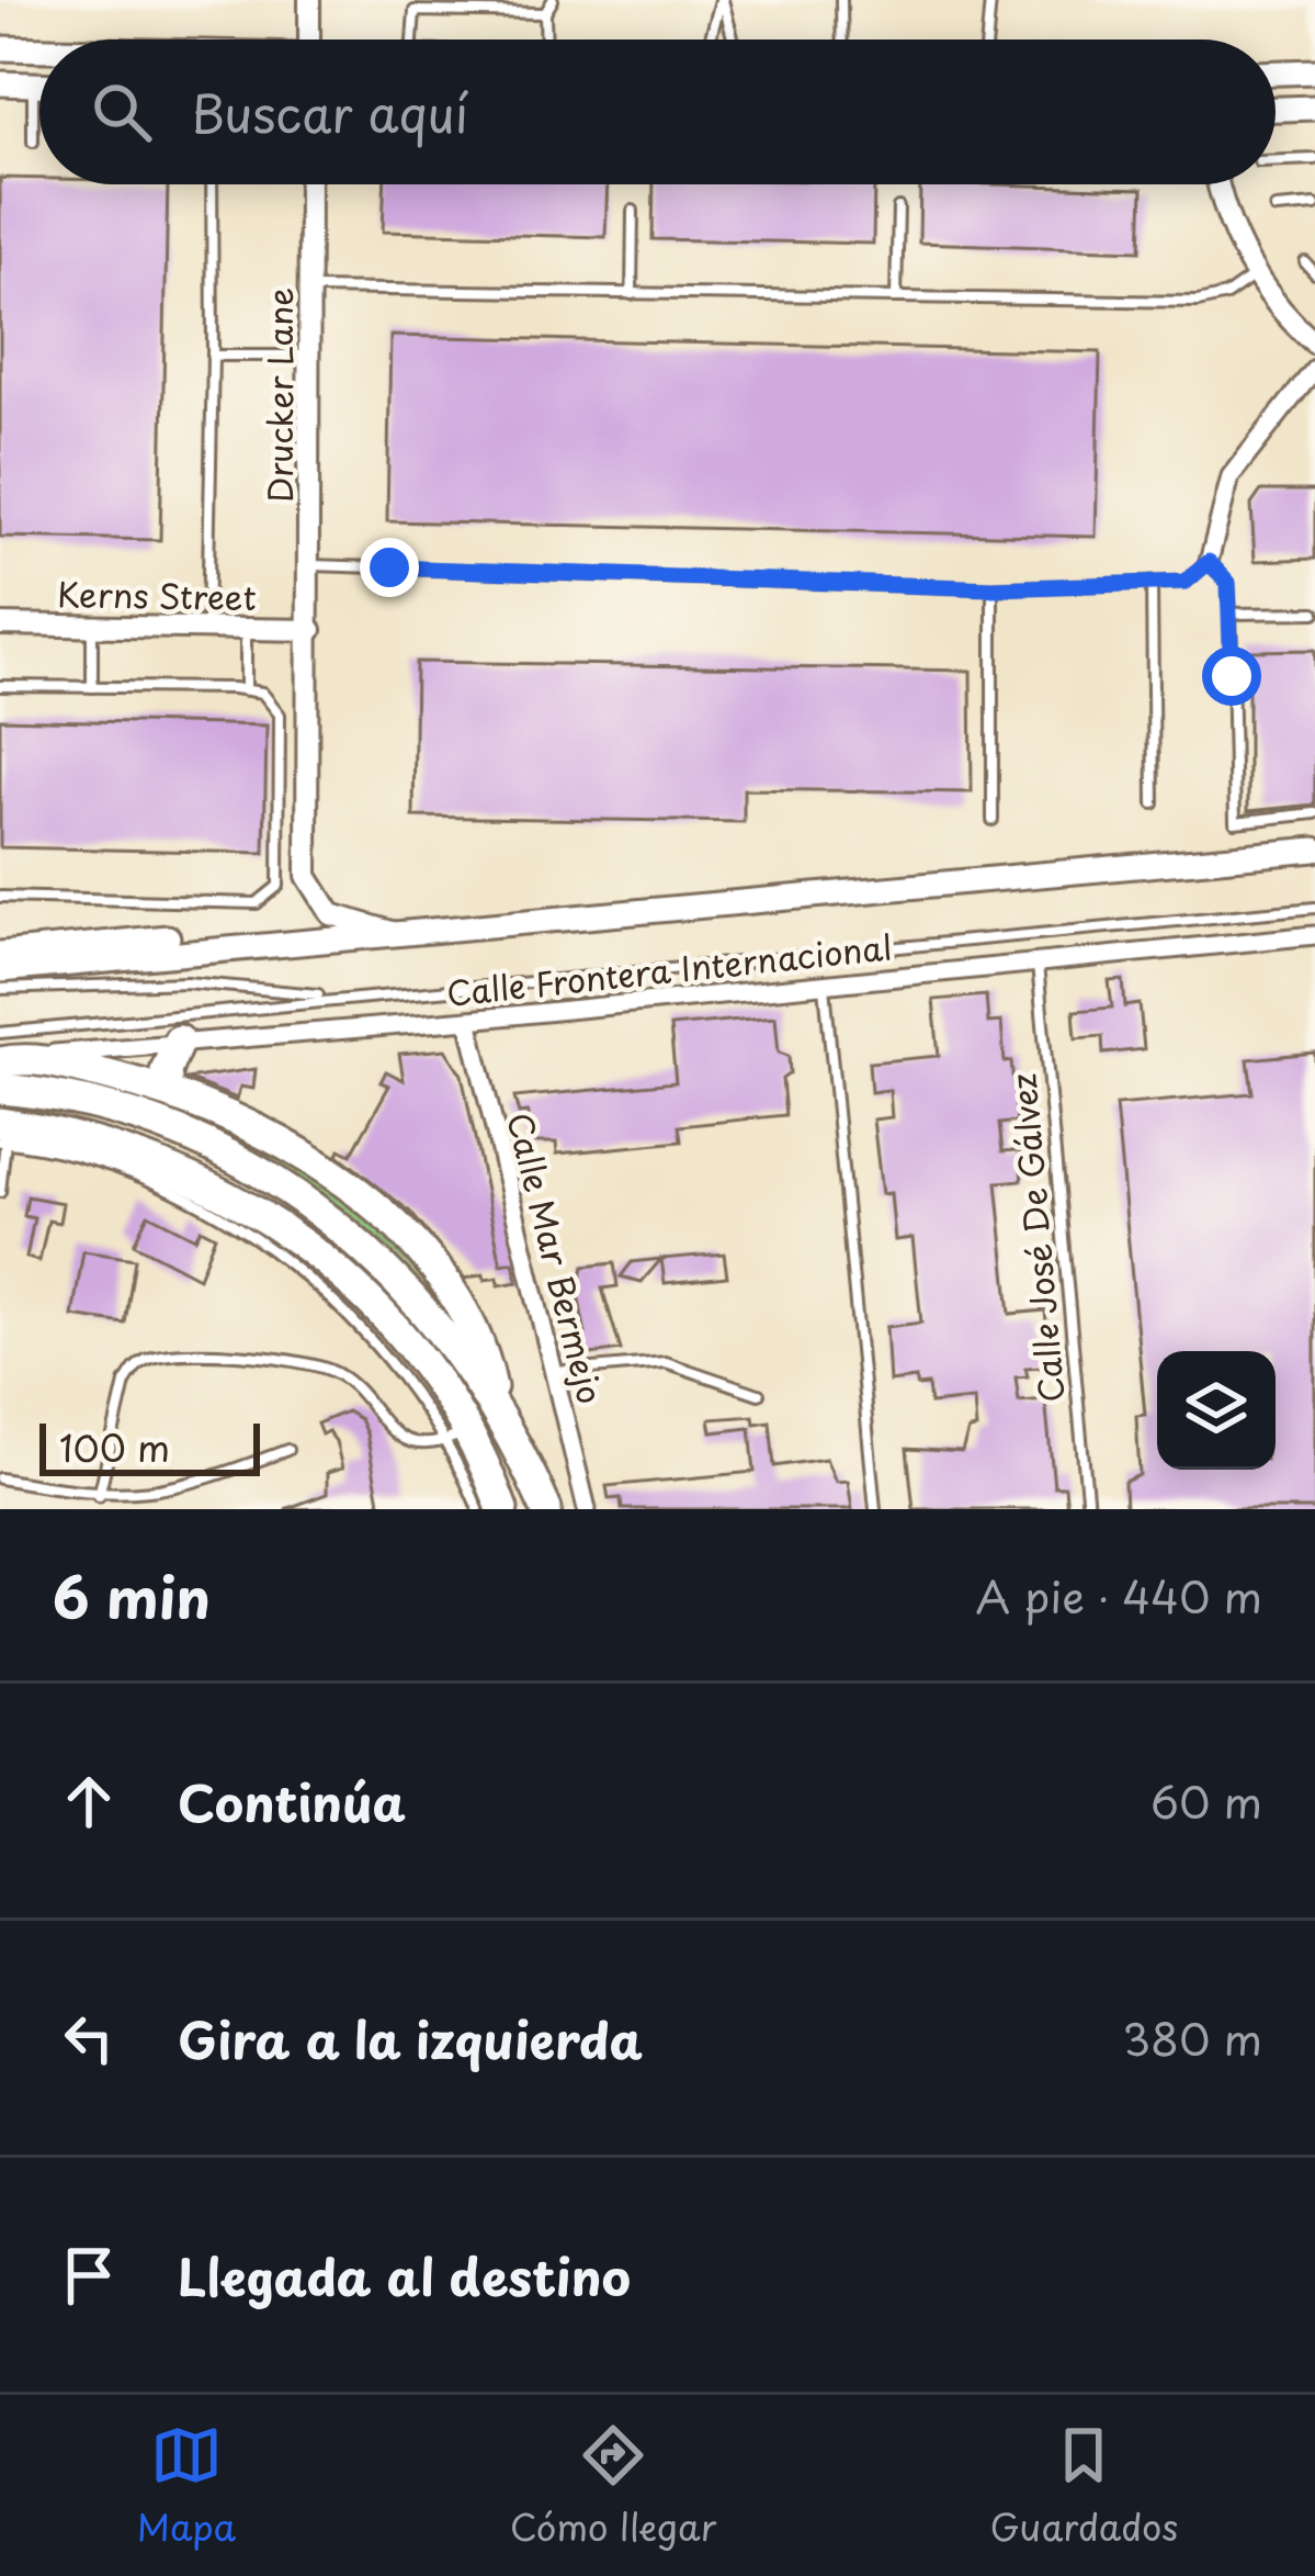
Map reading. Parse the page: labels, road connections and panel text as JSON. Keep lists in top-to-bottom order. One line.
{"streets":{"street":["Drucker Lane","Kerns Street","Calle Frontera Internacional","Calle Mar Bermejo"],"lane":["Calle José De Gálvez"]},"crossings":[["Drucker Lane","Kerns Street"],["Calle Frontera Internacional","Calle José De Gálvez"],["Calle Frontera Internacional","Calle Mar Bermejo"]],"scale_bar":"100 m","page":{"search":"Buscar aquí","scale":"100 m","heading":["6 min","A pie · 440 m"],"list":[["Continúa","60 m"],["Gira a la izquierda","380 m"],"Llegada al destino"],"nav":["Mapa","Cómo llegar","Guardados"]}}
